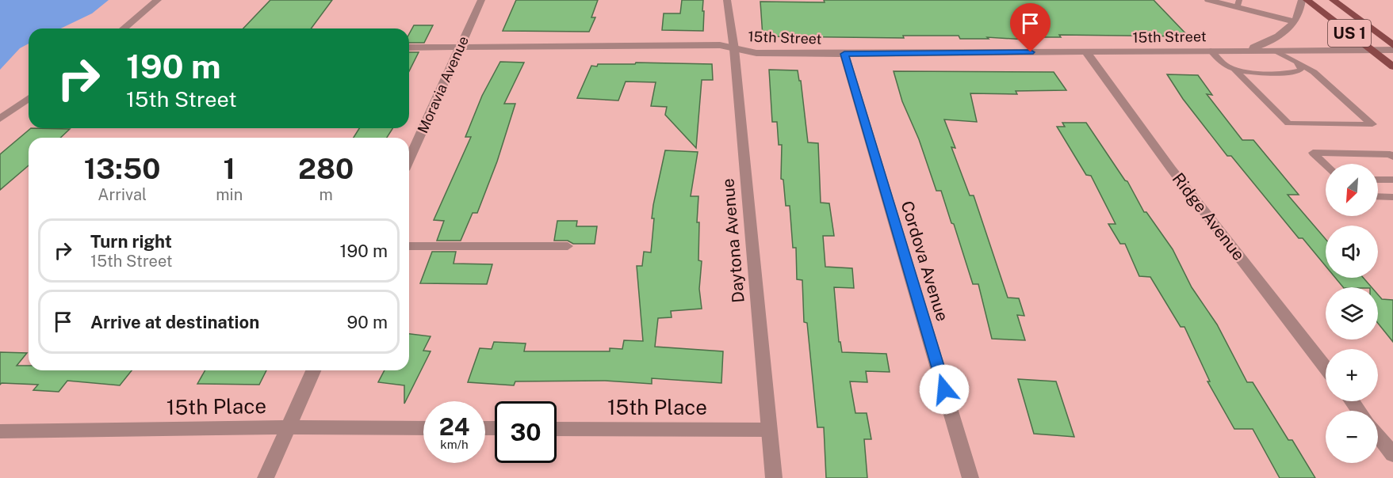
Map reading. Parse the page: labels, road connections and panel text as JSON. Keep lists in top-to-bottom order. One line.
{"streets":{"main road":["US 1"],"street":["15th Street","Moravia Avenue","Ridge Avenue","Daytona Avenue","Cordova Avenue","15th Place"]},"crossings":[["US 1","15th Street"],["15th Street","Moravia Avenue"],["15th Street","Ridge Avenue"],["15th Street","Daytona Avenue"],["15th Street","Cordova Avenue"],["Daytona Avenue","15th Place"]],"north":"bottom left","page":{"turn":["190 m","15th Street"],"eta":["13:50","Arrival","1","min","280","m"],"map_buttons":["+","−"],"list":[{"name":"Turn right","note":"15th Street","value":"190 m"},{"name":"Arrive at destination","value":"90 m"}],"speed":"24 km/h","limit":"30"}}
